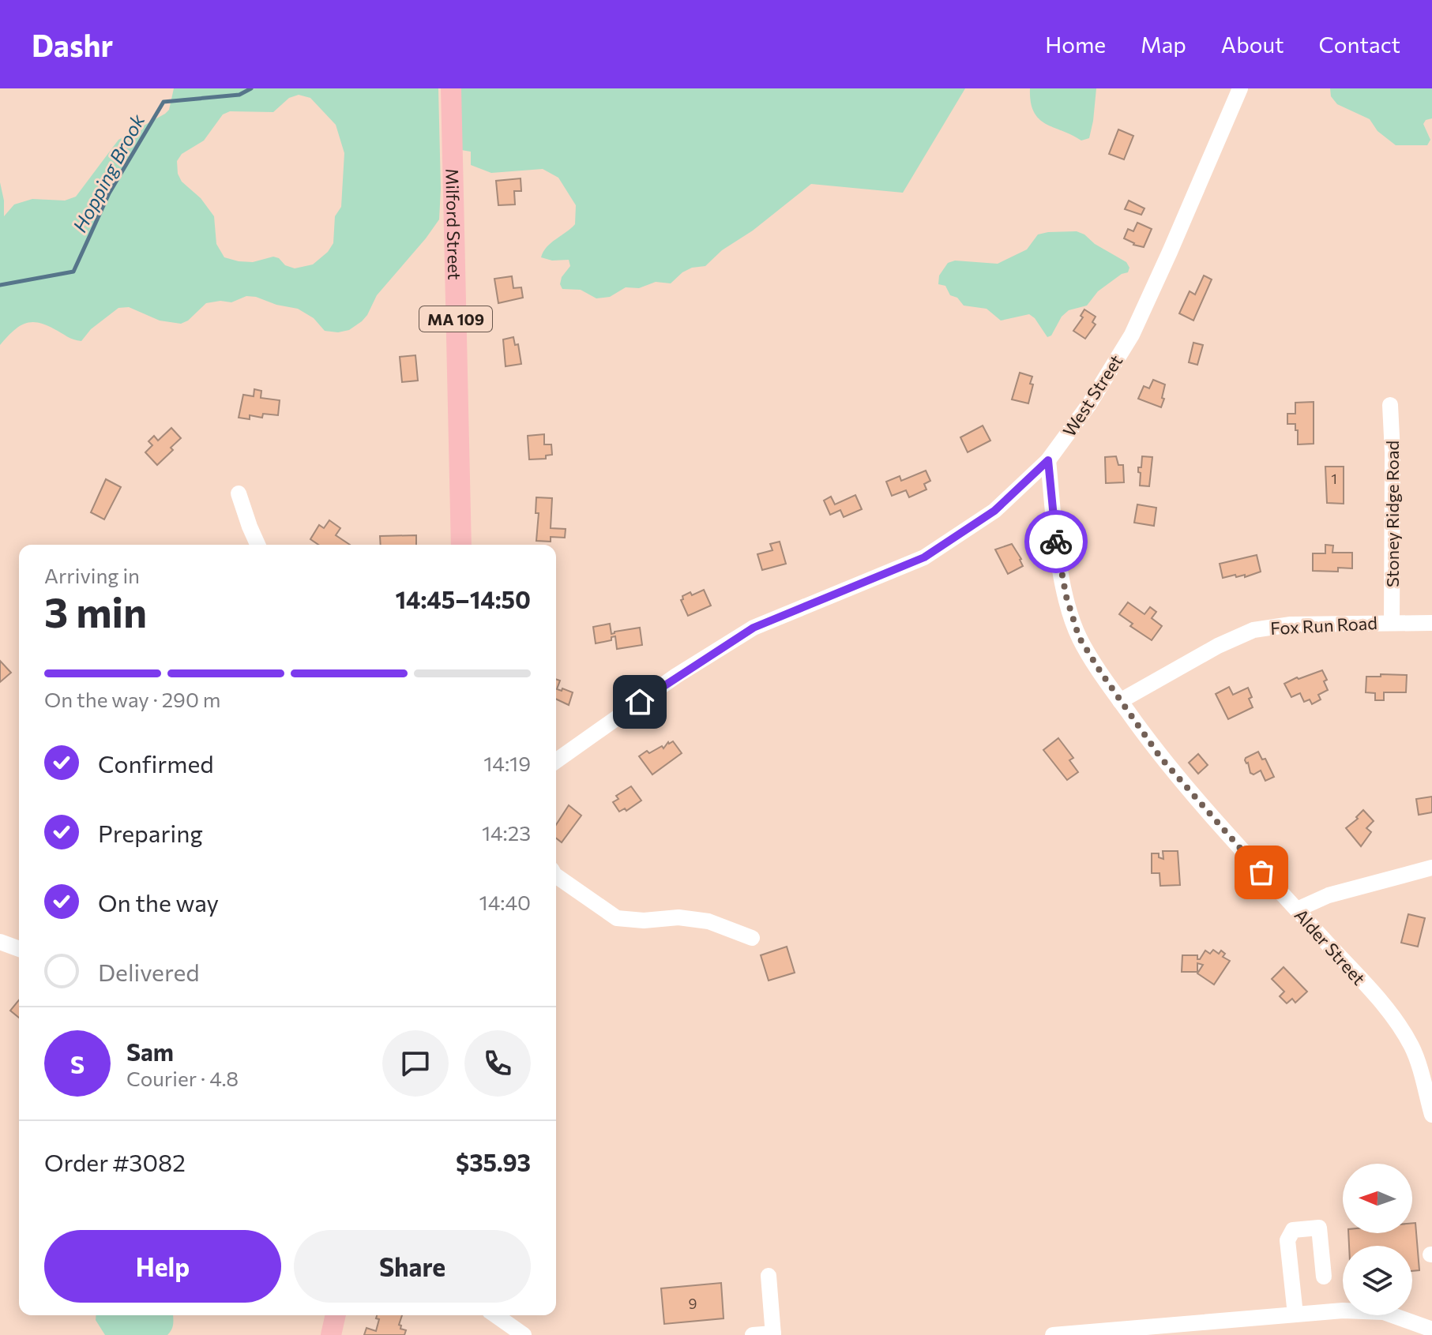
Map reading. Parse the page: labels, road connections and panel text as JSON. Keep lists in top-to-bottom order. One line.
{"streets":{"main road":["Milford Street","MA 109"],"street":["West Street","Stoney Ridge Road","Fox Run Road","Alder Street"]},"crossings":[["West Street","Alder Street"],["Stoney Ridge Road","Fox Run Road"],["Fox Run Road","Alder Street"]],"water":["Hopping Brook"],"house_numbers":["1","9"],"north":"left","page":{"header":"Dashr","nav":["Home","Map","About","Contact"],"heading":["3 min","Arriving in","14:45–14:50"],"panel":["Sam","Courier · 4.8","Order #3082","$35.93"],"bar":"On the way · 290 m","list":[["Confirmed","14:19"],["Preparing","14:23"],["On the way","14:40"],"Delivered"],"round":"S","buttons":["Help","Share"]}}
